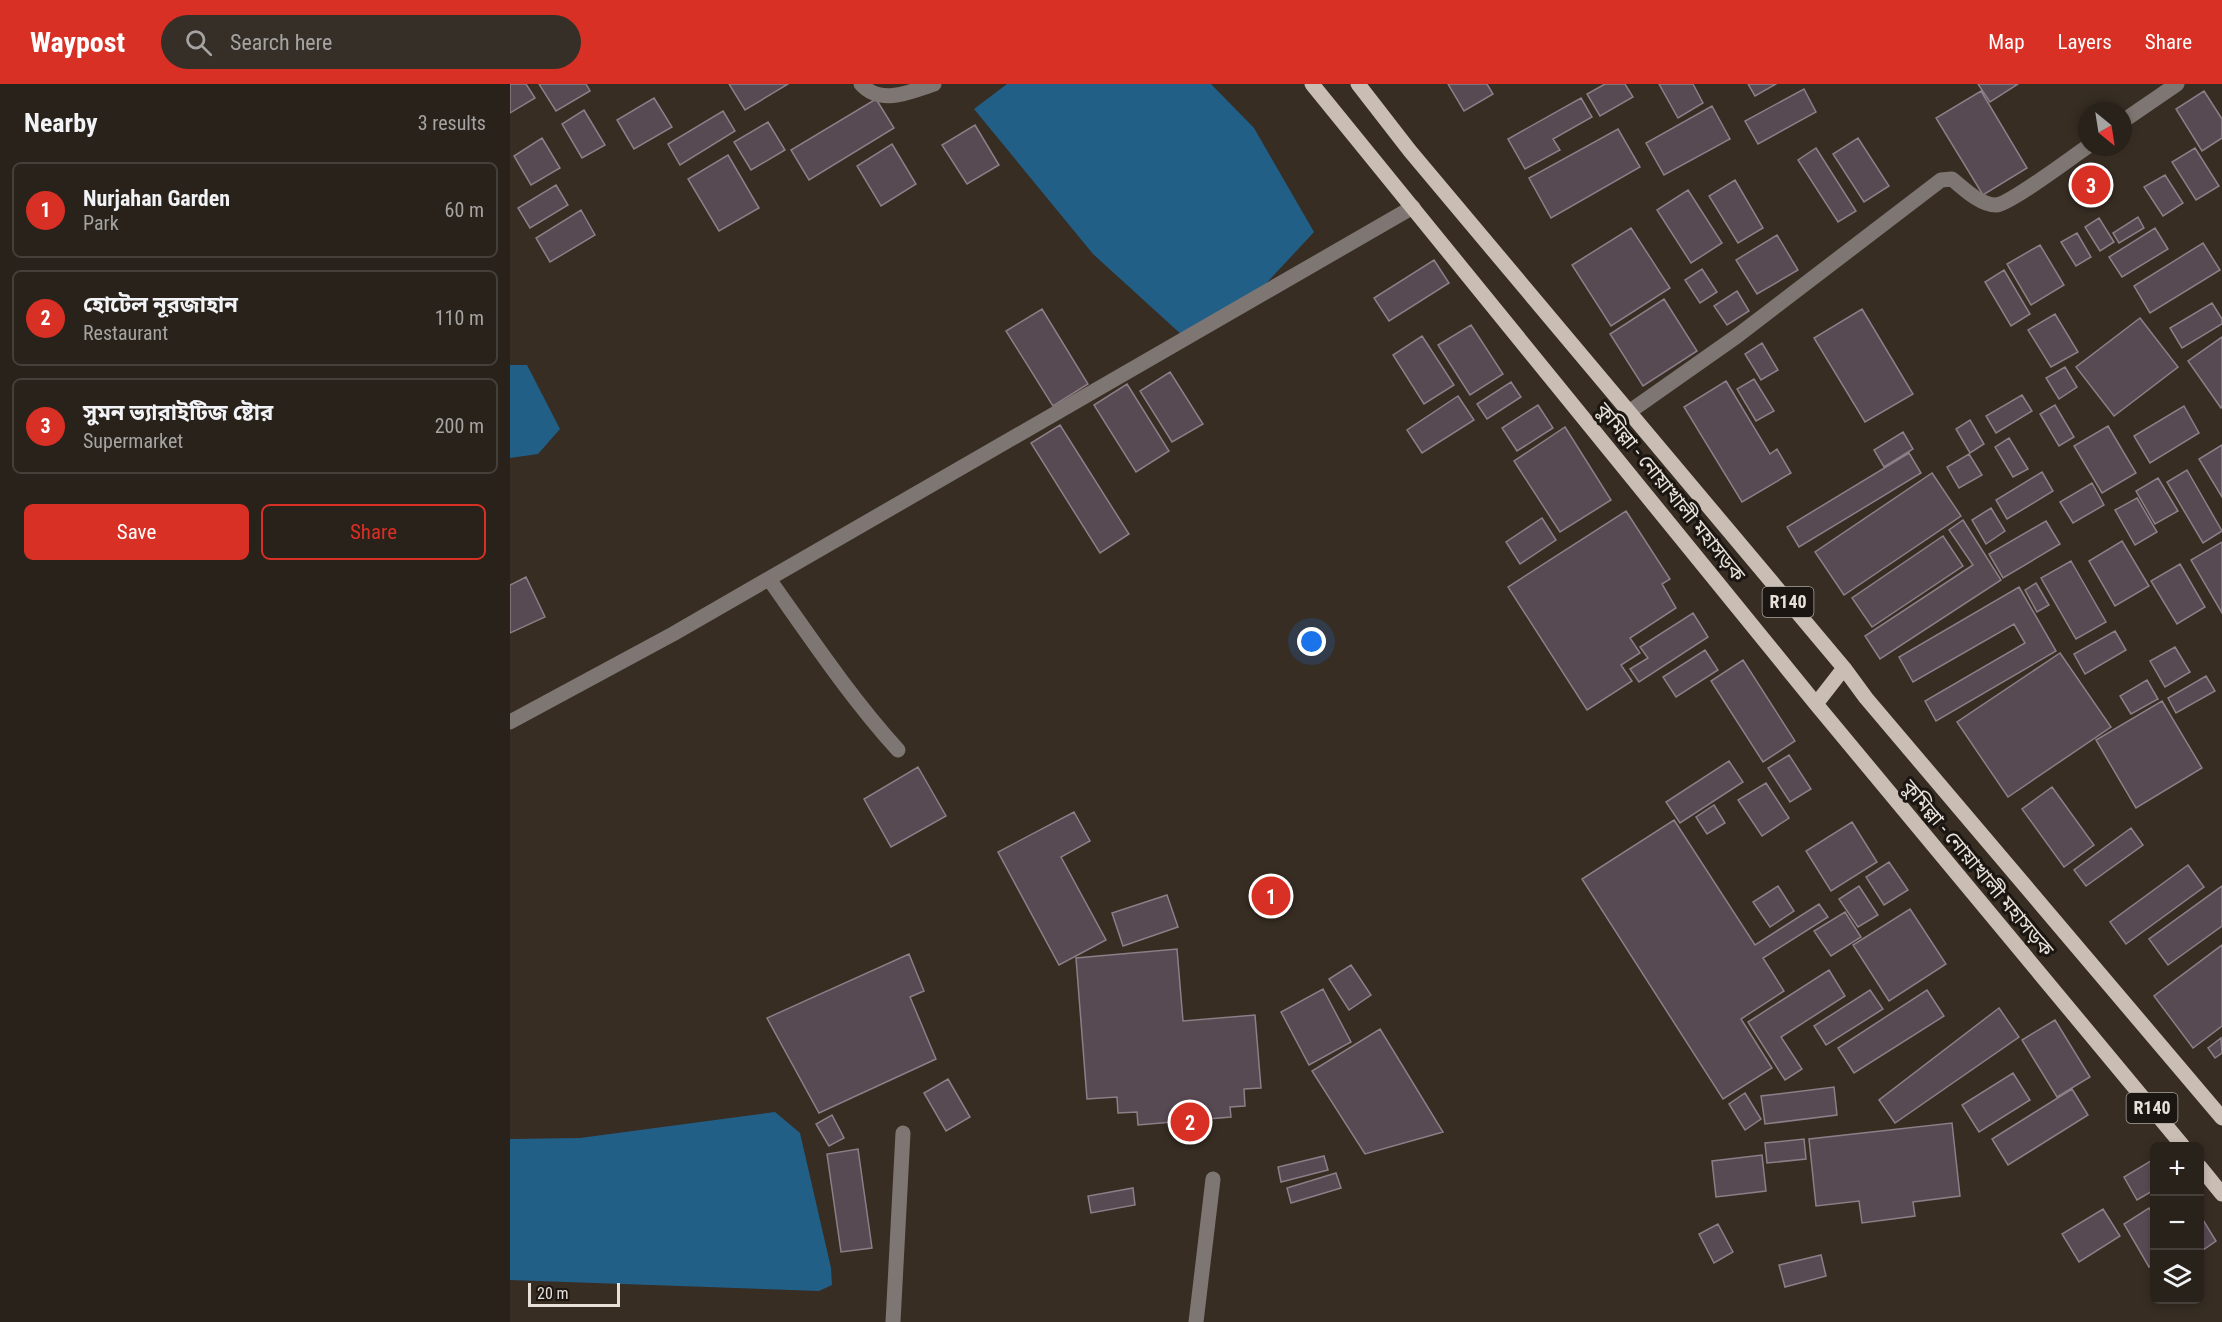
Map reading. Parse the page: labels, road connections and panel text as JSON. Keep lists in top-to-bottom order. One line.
{"streets":{"main road":["কুমিল্লা - নোয়াখালী মহাসড়ক","R140"]},"scale_bar":"20 m","north":"bottom right","page":{"header":"Waypost","search":"Search here","nav":["Map","Layers","Share"],"heading":["Nearby","3 results"],"list":[{"mark":"1","name":"Nurjahan Garden","note":"Park","value":"60 m"},{"mark":"2","name":"হোটেল নূরজাহান","note":"Restaurant","value":"110 m"},{"mark":"3","name":"সুমন ভ্যারাইটিজ ষ্টোর","note":"Supermarket","value":"200 m"}],"pins":["3","1","2"],"buttons":["Save","Share"],"map_buttons":["+","−"],"scale":"20 m"}}
